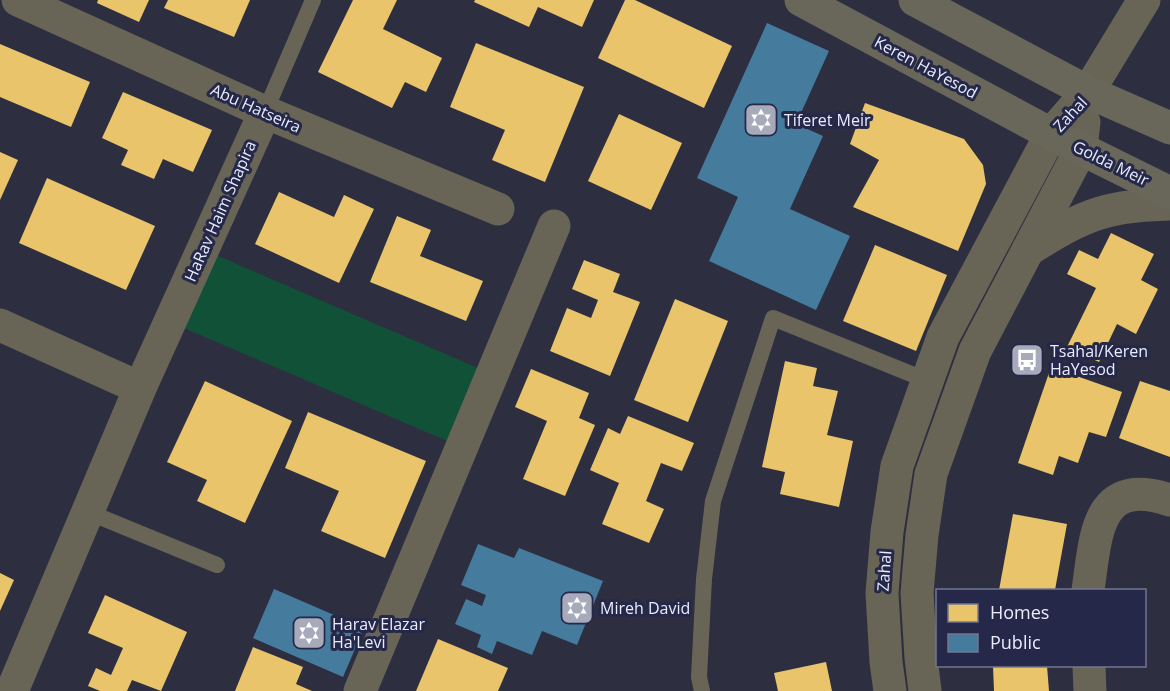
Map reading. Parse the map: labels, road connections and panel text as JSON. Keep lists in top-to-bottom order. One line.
{"streets":{"main road":["Keren HaYesod","Golda Meir"],"street":["Abu Hatseira","Zahal","HaRav Haim Shapira"]},"crossings":[["Keren HaYesod","Zahal"],["Keren HaYesod","Golda Meir"],["Abu Hatseira","HaRav Haim Shapira"],["Zahal","Golda Meir"]],"places":{"synagogue":["Tiferet Meir","Mireh David","Harav Elazar Ha'Levi"],"bus stop":["Tsahal/Keren HaYesod"]},"legend":["Homes","Public"]}
